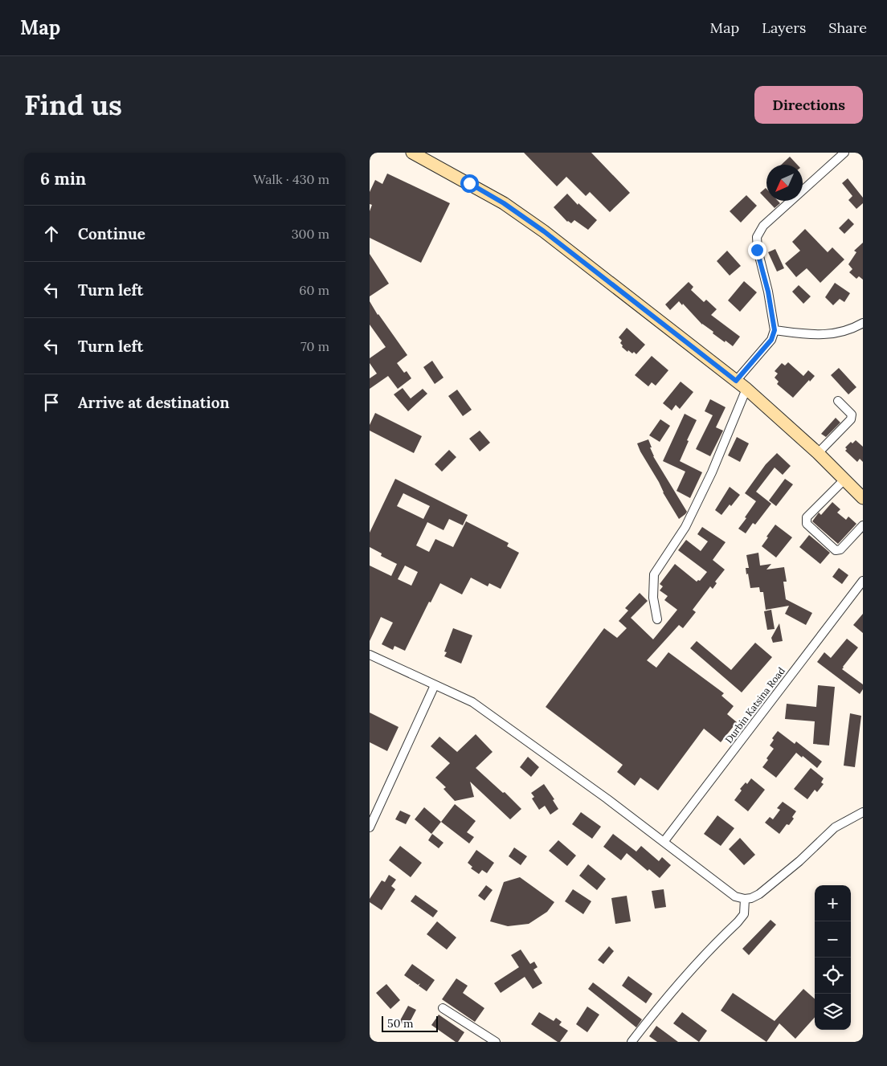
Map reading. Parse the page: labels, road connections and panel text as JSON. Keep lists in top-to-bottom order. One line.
{"streets":{"street":["Durbin Katsina Road"]},"scale_bar":"50 m","north":"bottom left","page":{"header":"Map","nav":["Map","Layers","Share"],"buttons":"Directions","title":"Find us","heading":["6 min","Walk · 430 m"],"list":[["Continue","300 m"],["Turn left","60 m"],["Turn left","70 m"],"Arrive at destination"],"map_buttons":["+","−"],"scale":"50 m"}}
